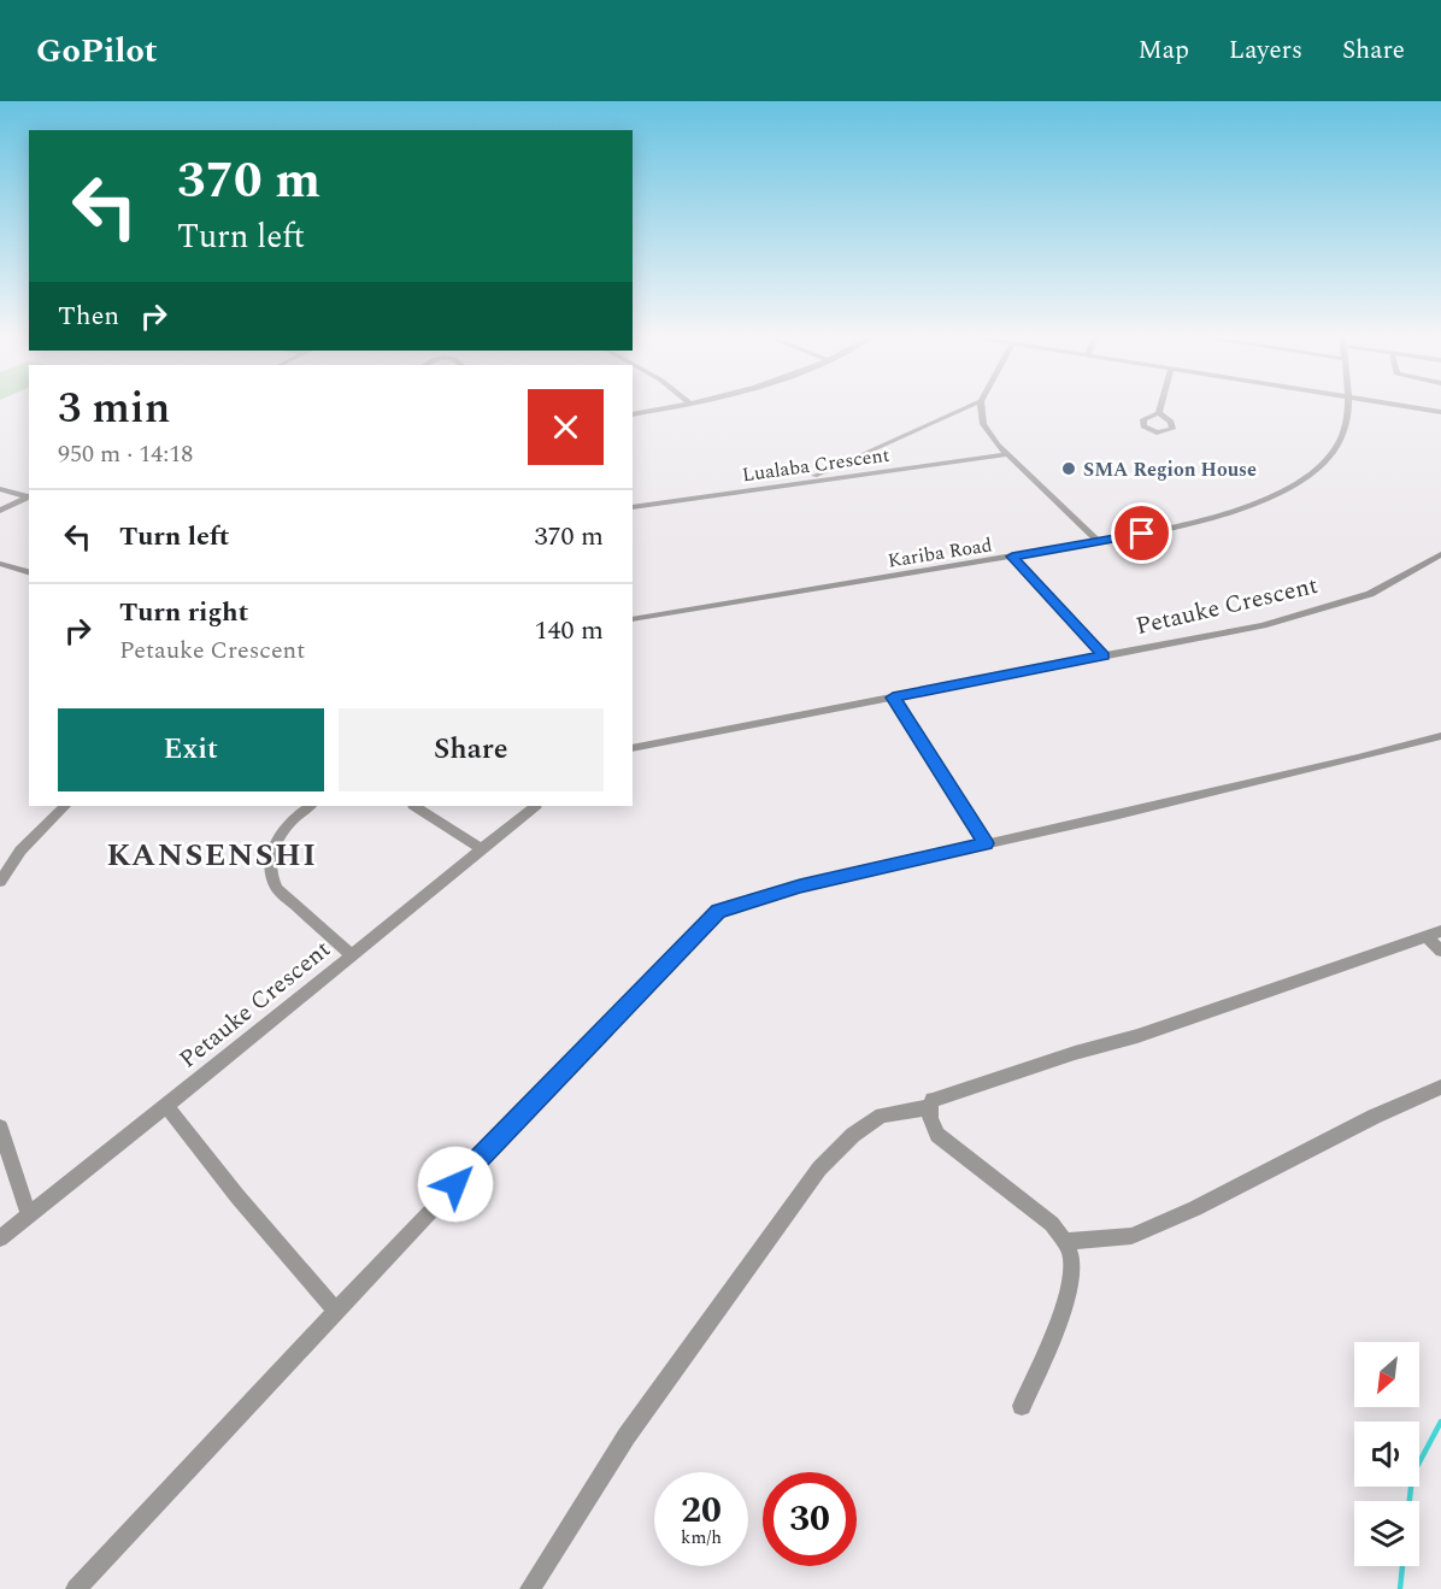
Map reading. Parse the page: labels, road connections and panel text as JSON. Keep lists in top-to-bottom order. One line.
{"streets":{"street":["Lualaba Crescent","Kariba Road","Petauke Crescent"]},"districts":["KANSENSHI"],"places":["SMA Region House"],"north":"bottom left","page":{"header":"GoPilot","nav":["Map","Layers","Share"],"turn":["370 m","Turn left"],"then":"Then","heading":["3 min","950 m · 14:18"],"list":[{"name":"Turn left","value":"370 m"},{"name":"Turn right","note":"Petauke Crescent","value":"140 m"}],"buttons":["Exit","Share"],"speed":"20 km/h","limit":"30"}}
